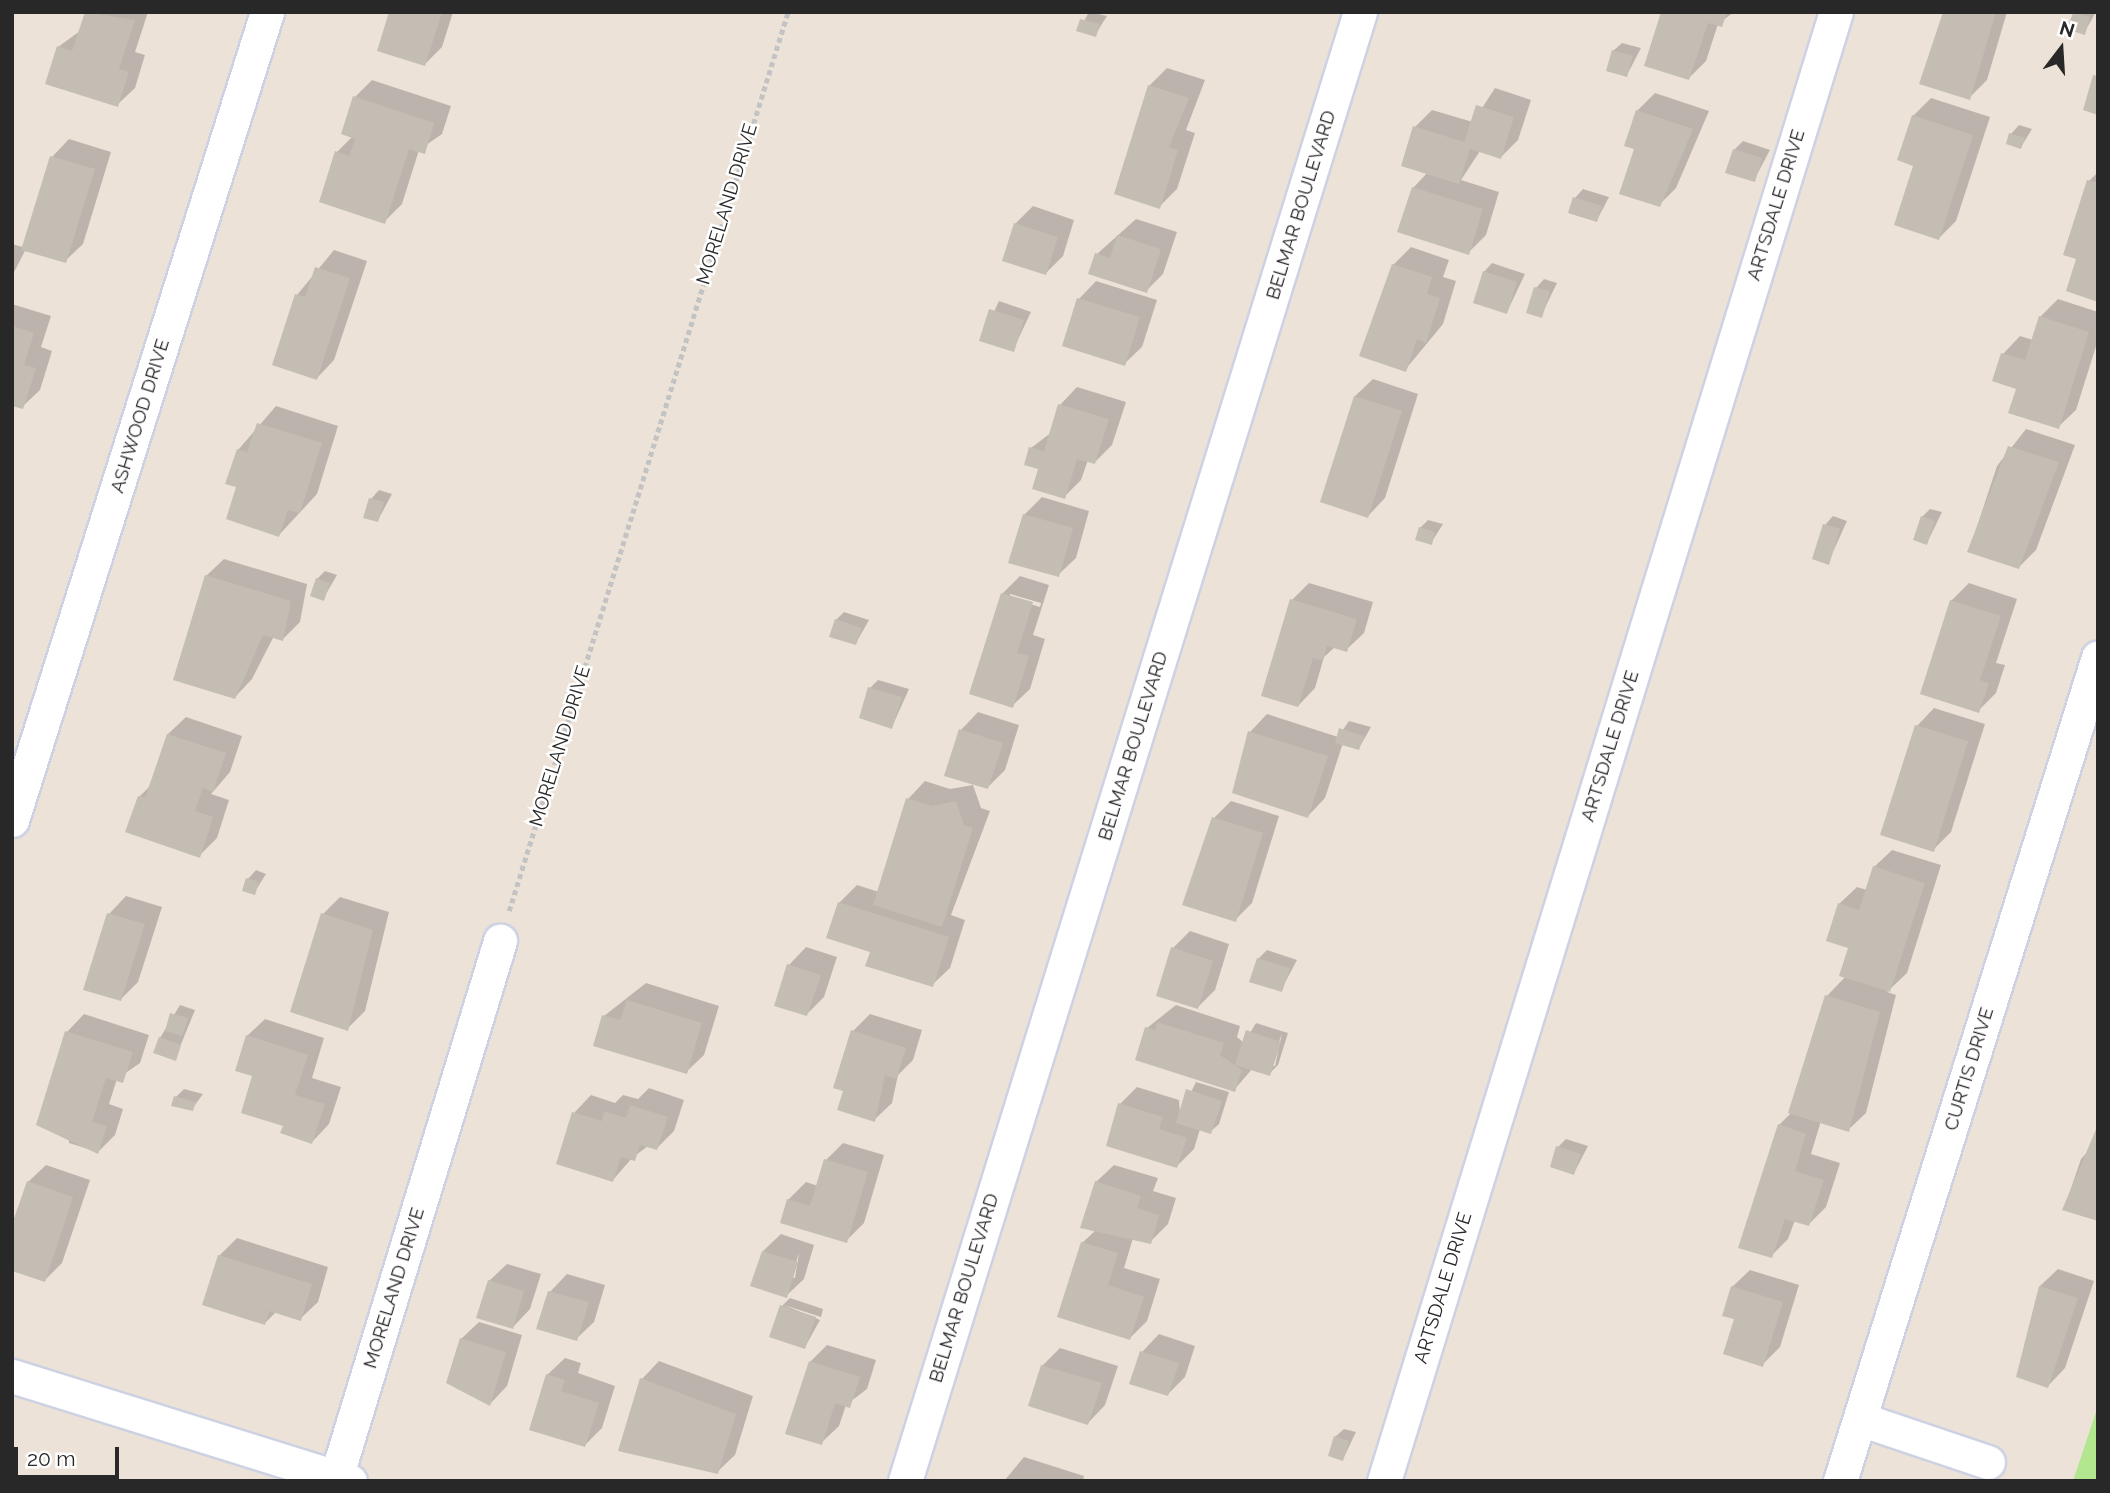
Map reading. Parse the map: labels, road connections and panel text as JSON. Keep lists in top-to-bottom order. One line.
{"streets":{"street":["MORELAND DRIVE","BELMAR BOULEVARD","ARTSDALE DRIVE","ASHWOOD DRIVE","CURTIS DRIVE"]},"scale_bar":"20 m","north":"top"}
